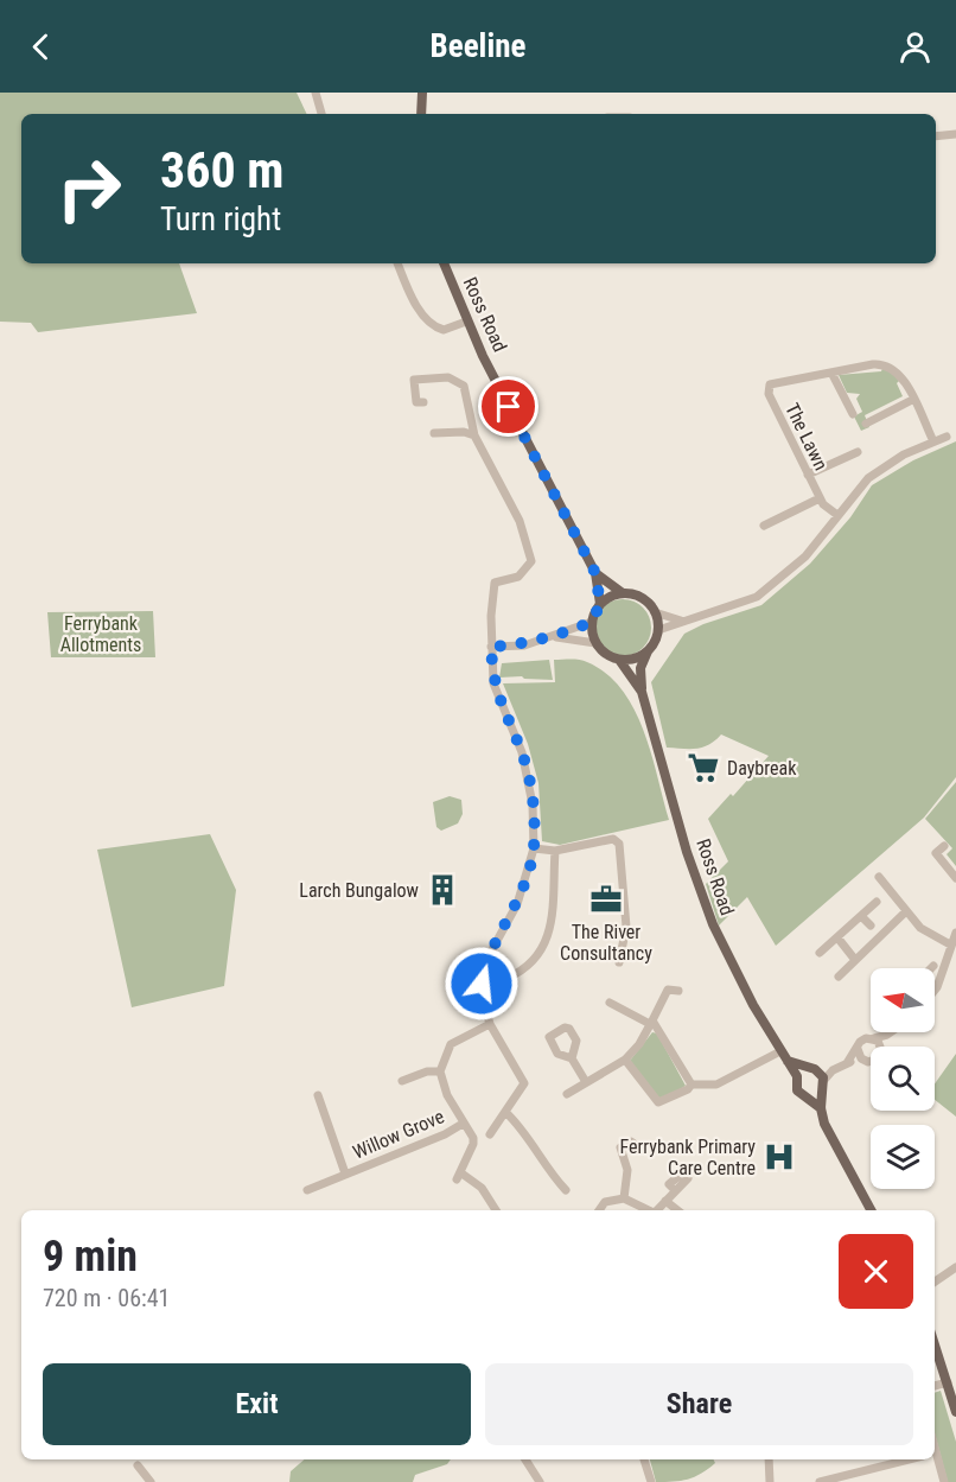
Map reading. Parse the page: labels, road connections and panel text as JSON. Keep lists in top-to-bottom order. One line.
{"streets":{"main road":["Ross Road"],"street":["The Lawn","Willow Grove"]},"parks":["Ferrybank Allotments"],"places":{"supermarket":["Daybreak"],"building":["Larch Bungalow"],"office":["The River Consultancy"],"hospital":["Ferrybank Primary Care Centre"]},"north":"left","page":{"header":"Beeline","turn":["360 m","Turn right"],"heading":["9 min","720 m · 06:41"],"buttons":["Exit","Share"]}}
